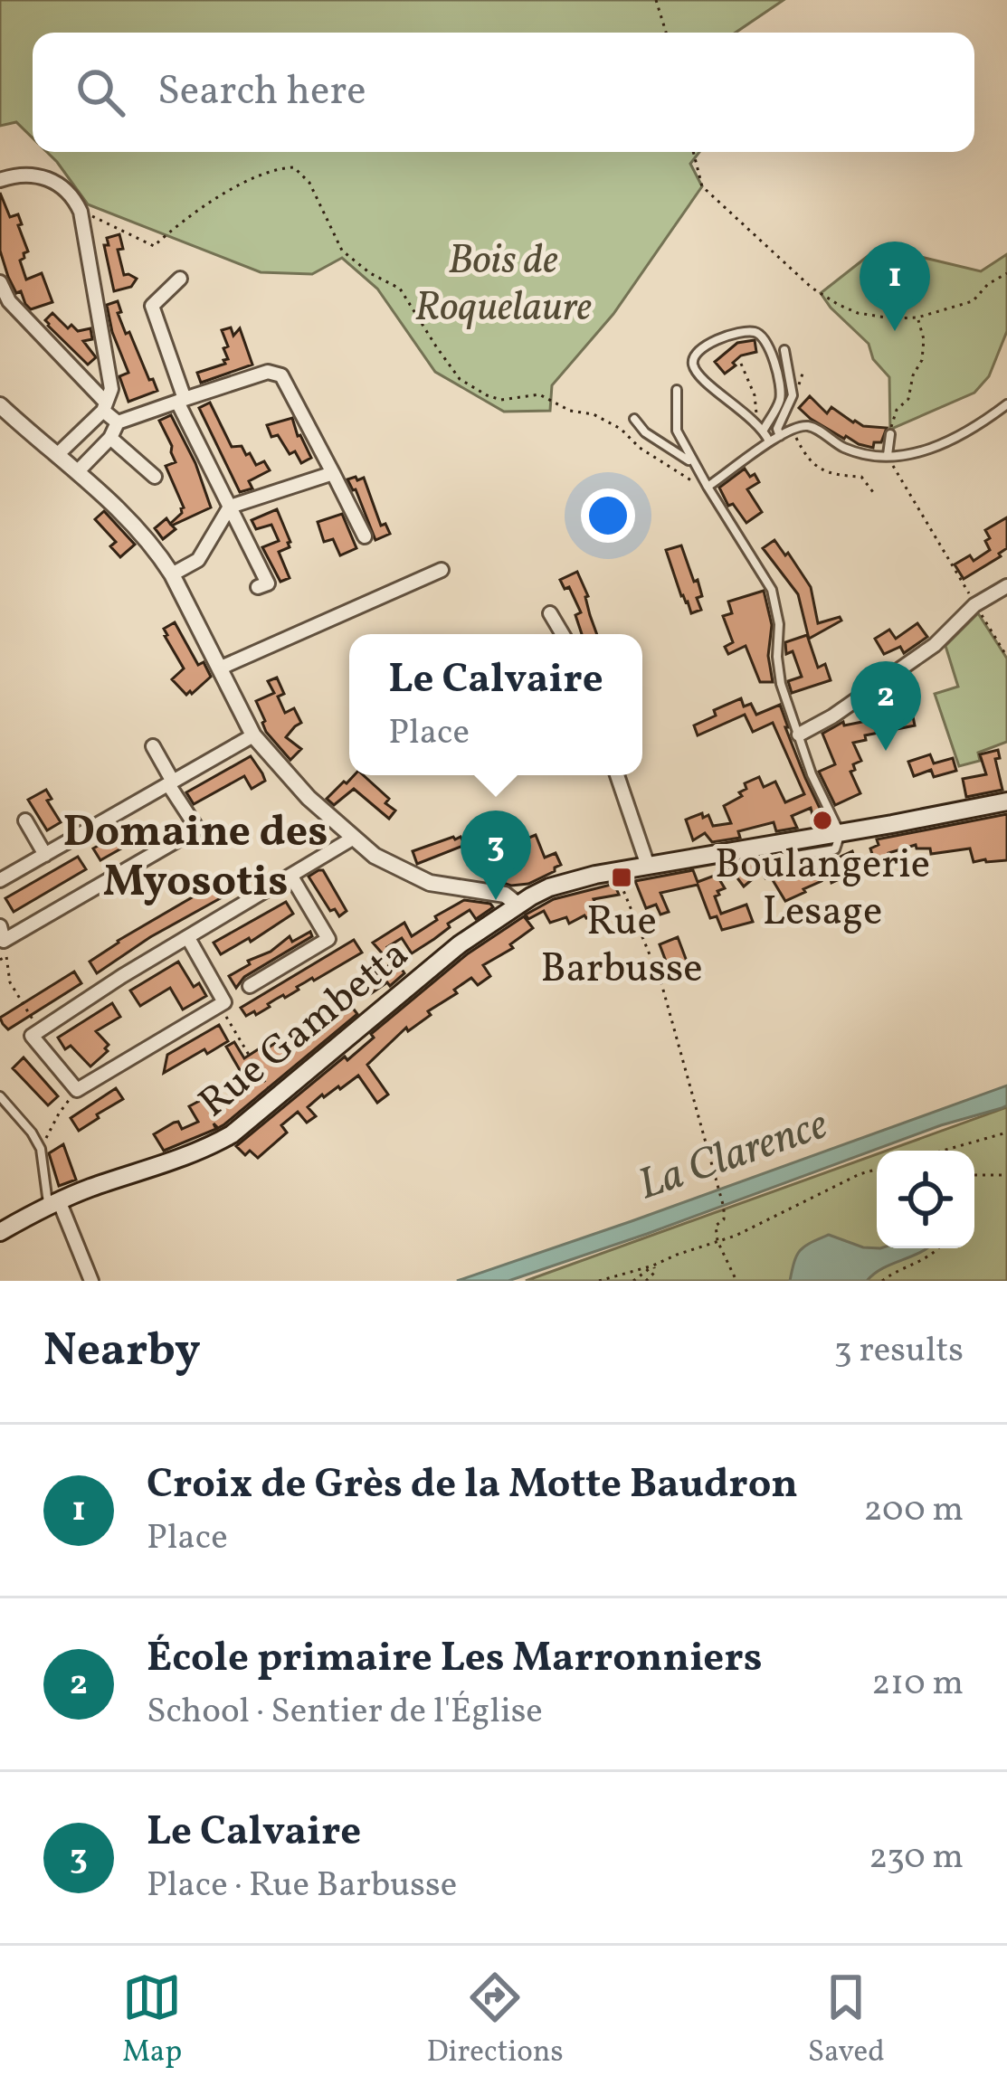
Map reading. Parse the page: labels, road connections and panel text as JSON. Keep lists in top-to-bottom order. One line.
{"streets":{"main road":["Rue Gambetta"]},"districts":["Domaine des Myosotis"],"water":["La Clarence"],"parks":["Bois de Roquelaure"],"places":{"other":["Boulangerie Lesage"],"transit":["Rue Barbusse"]},"page":{"search":"Search here","pins":["1","2","3"],"popup":["Le Calvaire","Place"],"heading":["Nearby","3 results"],"list":[{"mark":"1","name":"Croix de Grès de la Motte Baudron","note":"Place","value":"200 m"},{"mark":"2","name":"École primaire Les Marronniers","note":"School · Sentier de l'Église","value":"210 m"},{"mark":"3","name":"Le Calvaire","note":"Place · Rue Barbusse","value":"230 m"}],"nav":["Map","Directions","Saved"]}}
